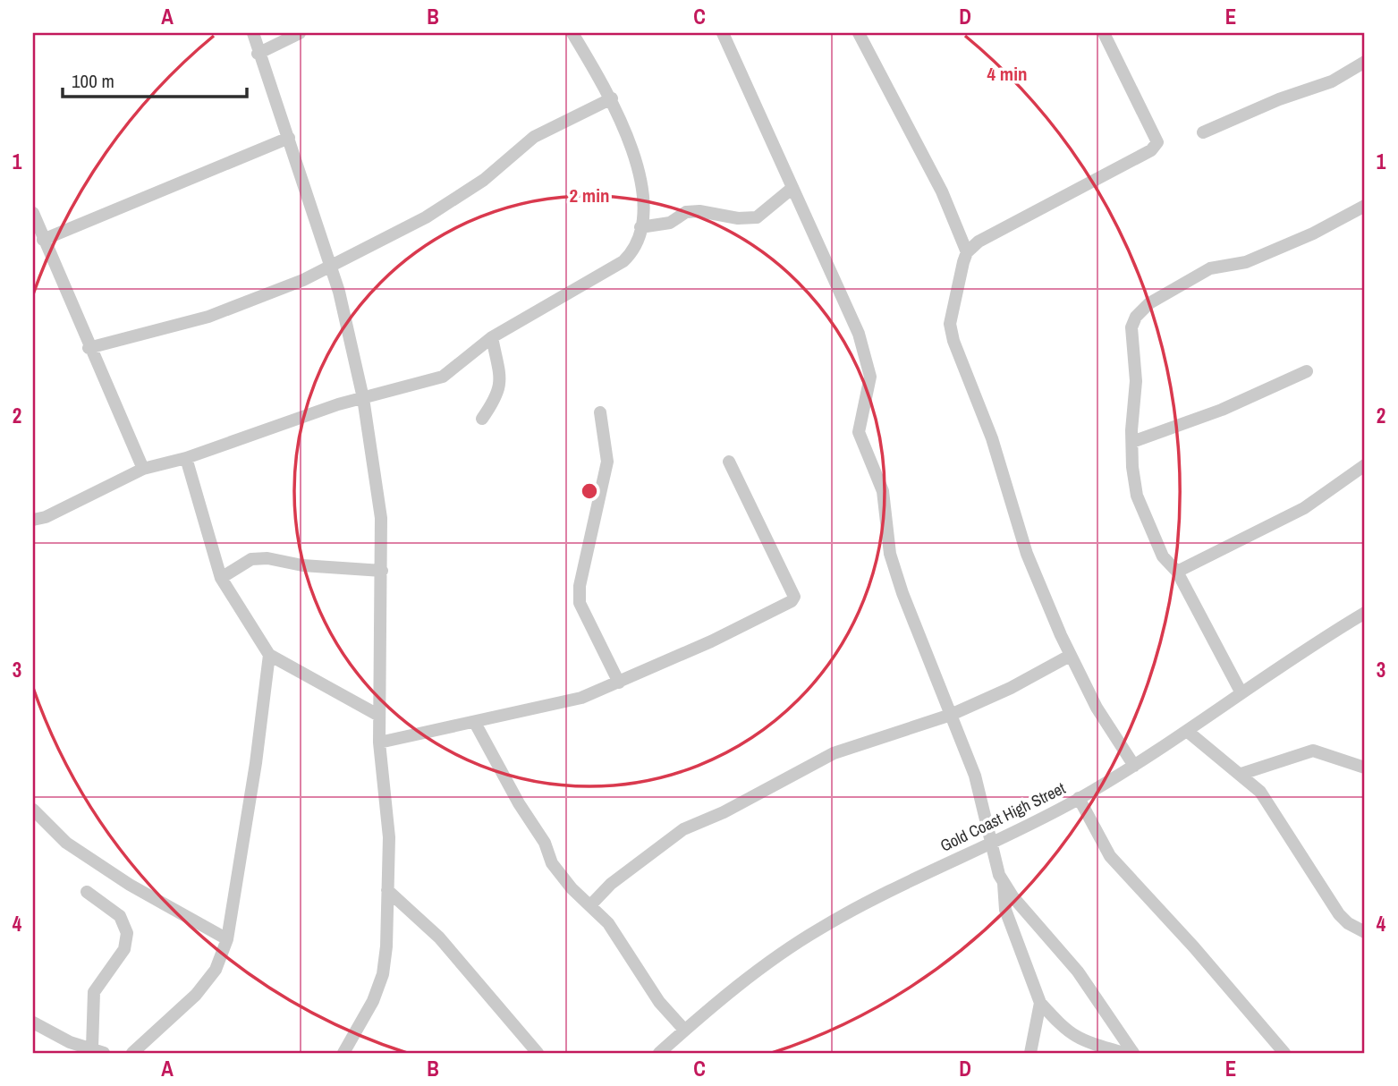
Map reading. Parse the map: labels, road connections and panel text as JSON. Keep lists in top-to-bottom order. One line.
{"streets":{"street":["Gold Coast High Street"]},"scale_bar":"100 m","grid":{"columns":["A","B","C","D","E"],"rows":["1","2","3","4"]},"rings":["4 min","2 min"]}
